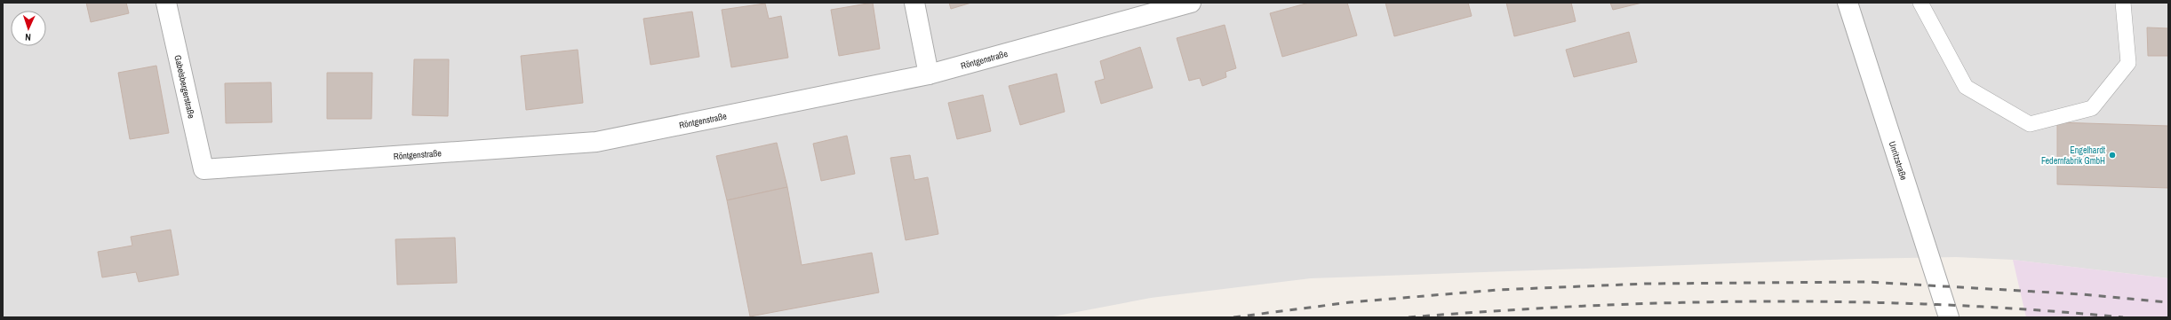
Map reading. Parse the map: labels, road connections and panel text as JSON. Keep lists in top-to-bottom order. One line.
{"streets":{"street":["Röntgenstraße","Gabelsbergerstraße","Unritzstraße"]},"crossings":[["Röntgenstraße","Gabelsbergerstraße"]],"places":["Engelhardt Federnfabrik GmbH"],"north":"bottom"}
